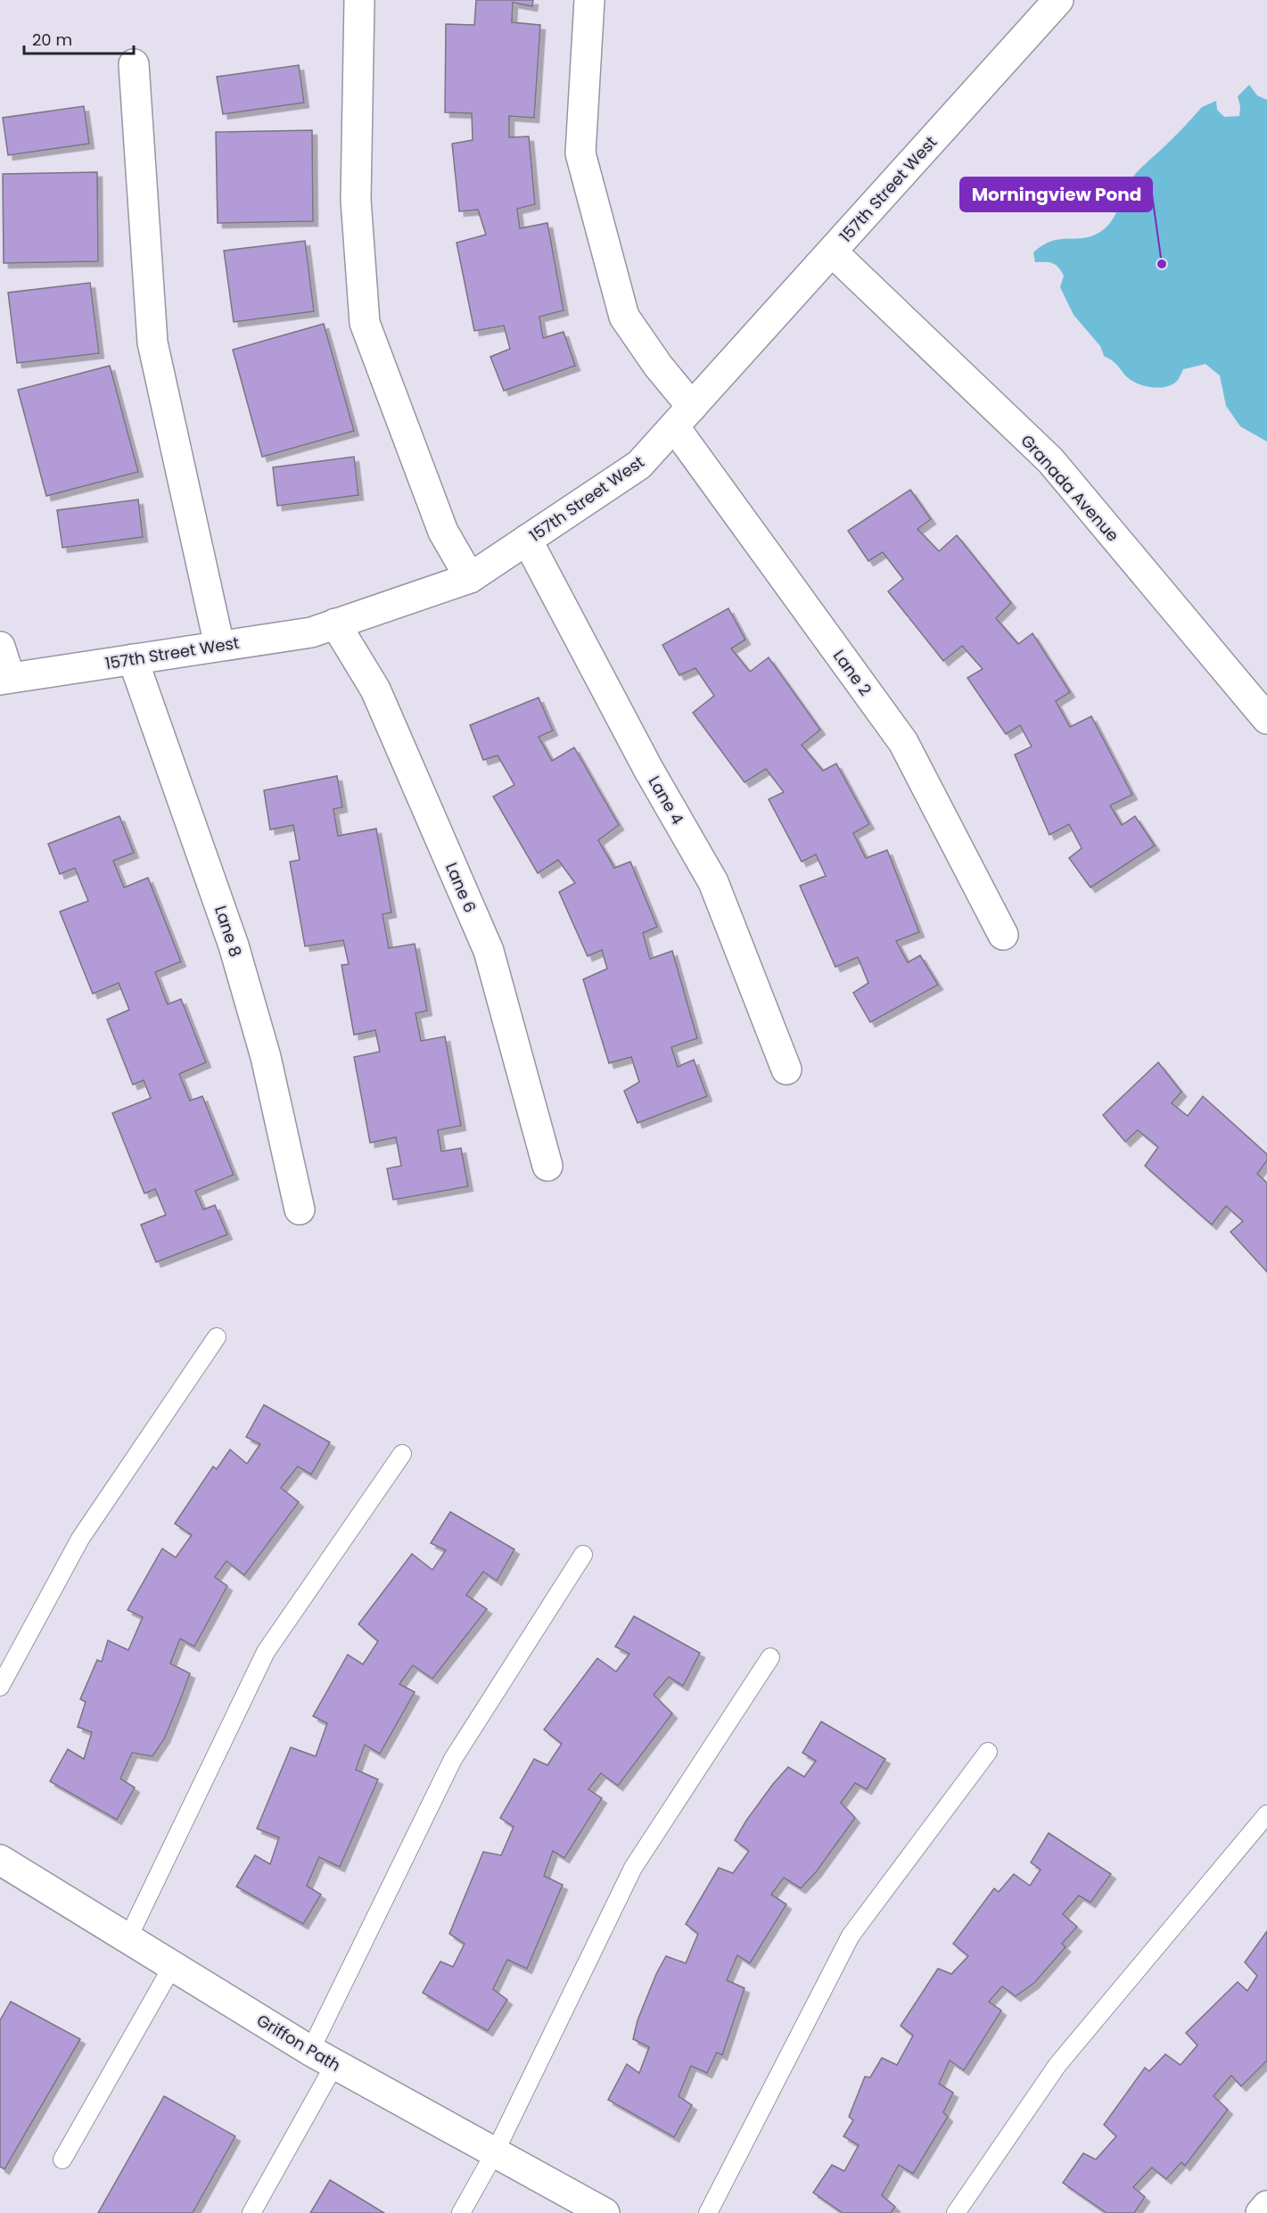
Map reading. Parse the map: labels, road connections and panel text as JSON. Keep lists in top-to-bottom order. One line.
{"streets":{"street":["157th Street West","Granada Avenue","Lane 2","Lane 4","Lane 6","Lane 8","Griffon Path"]},"crossings":[["157th Street West","Granada Avenue"],["157th Street West","Lane 2"],["157th Street West","Lane 4"],["157th Street West","Lane 6"],["157th Street West","Lane 8"]],"places":["Morningview Pond"],"scale_bar":"20 m"}
